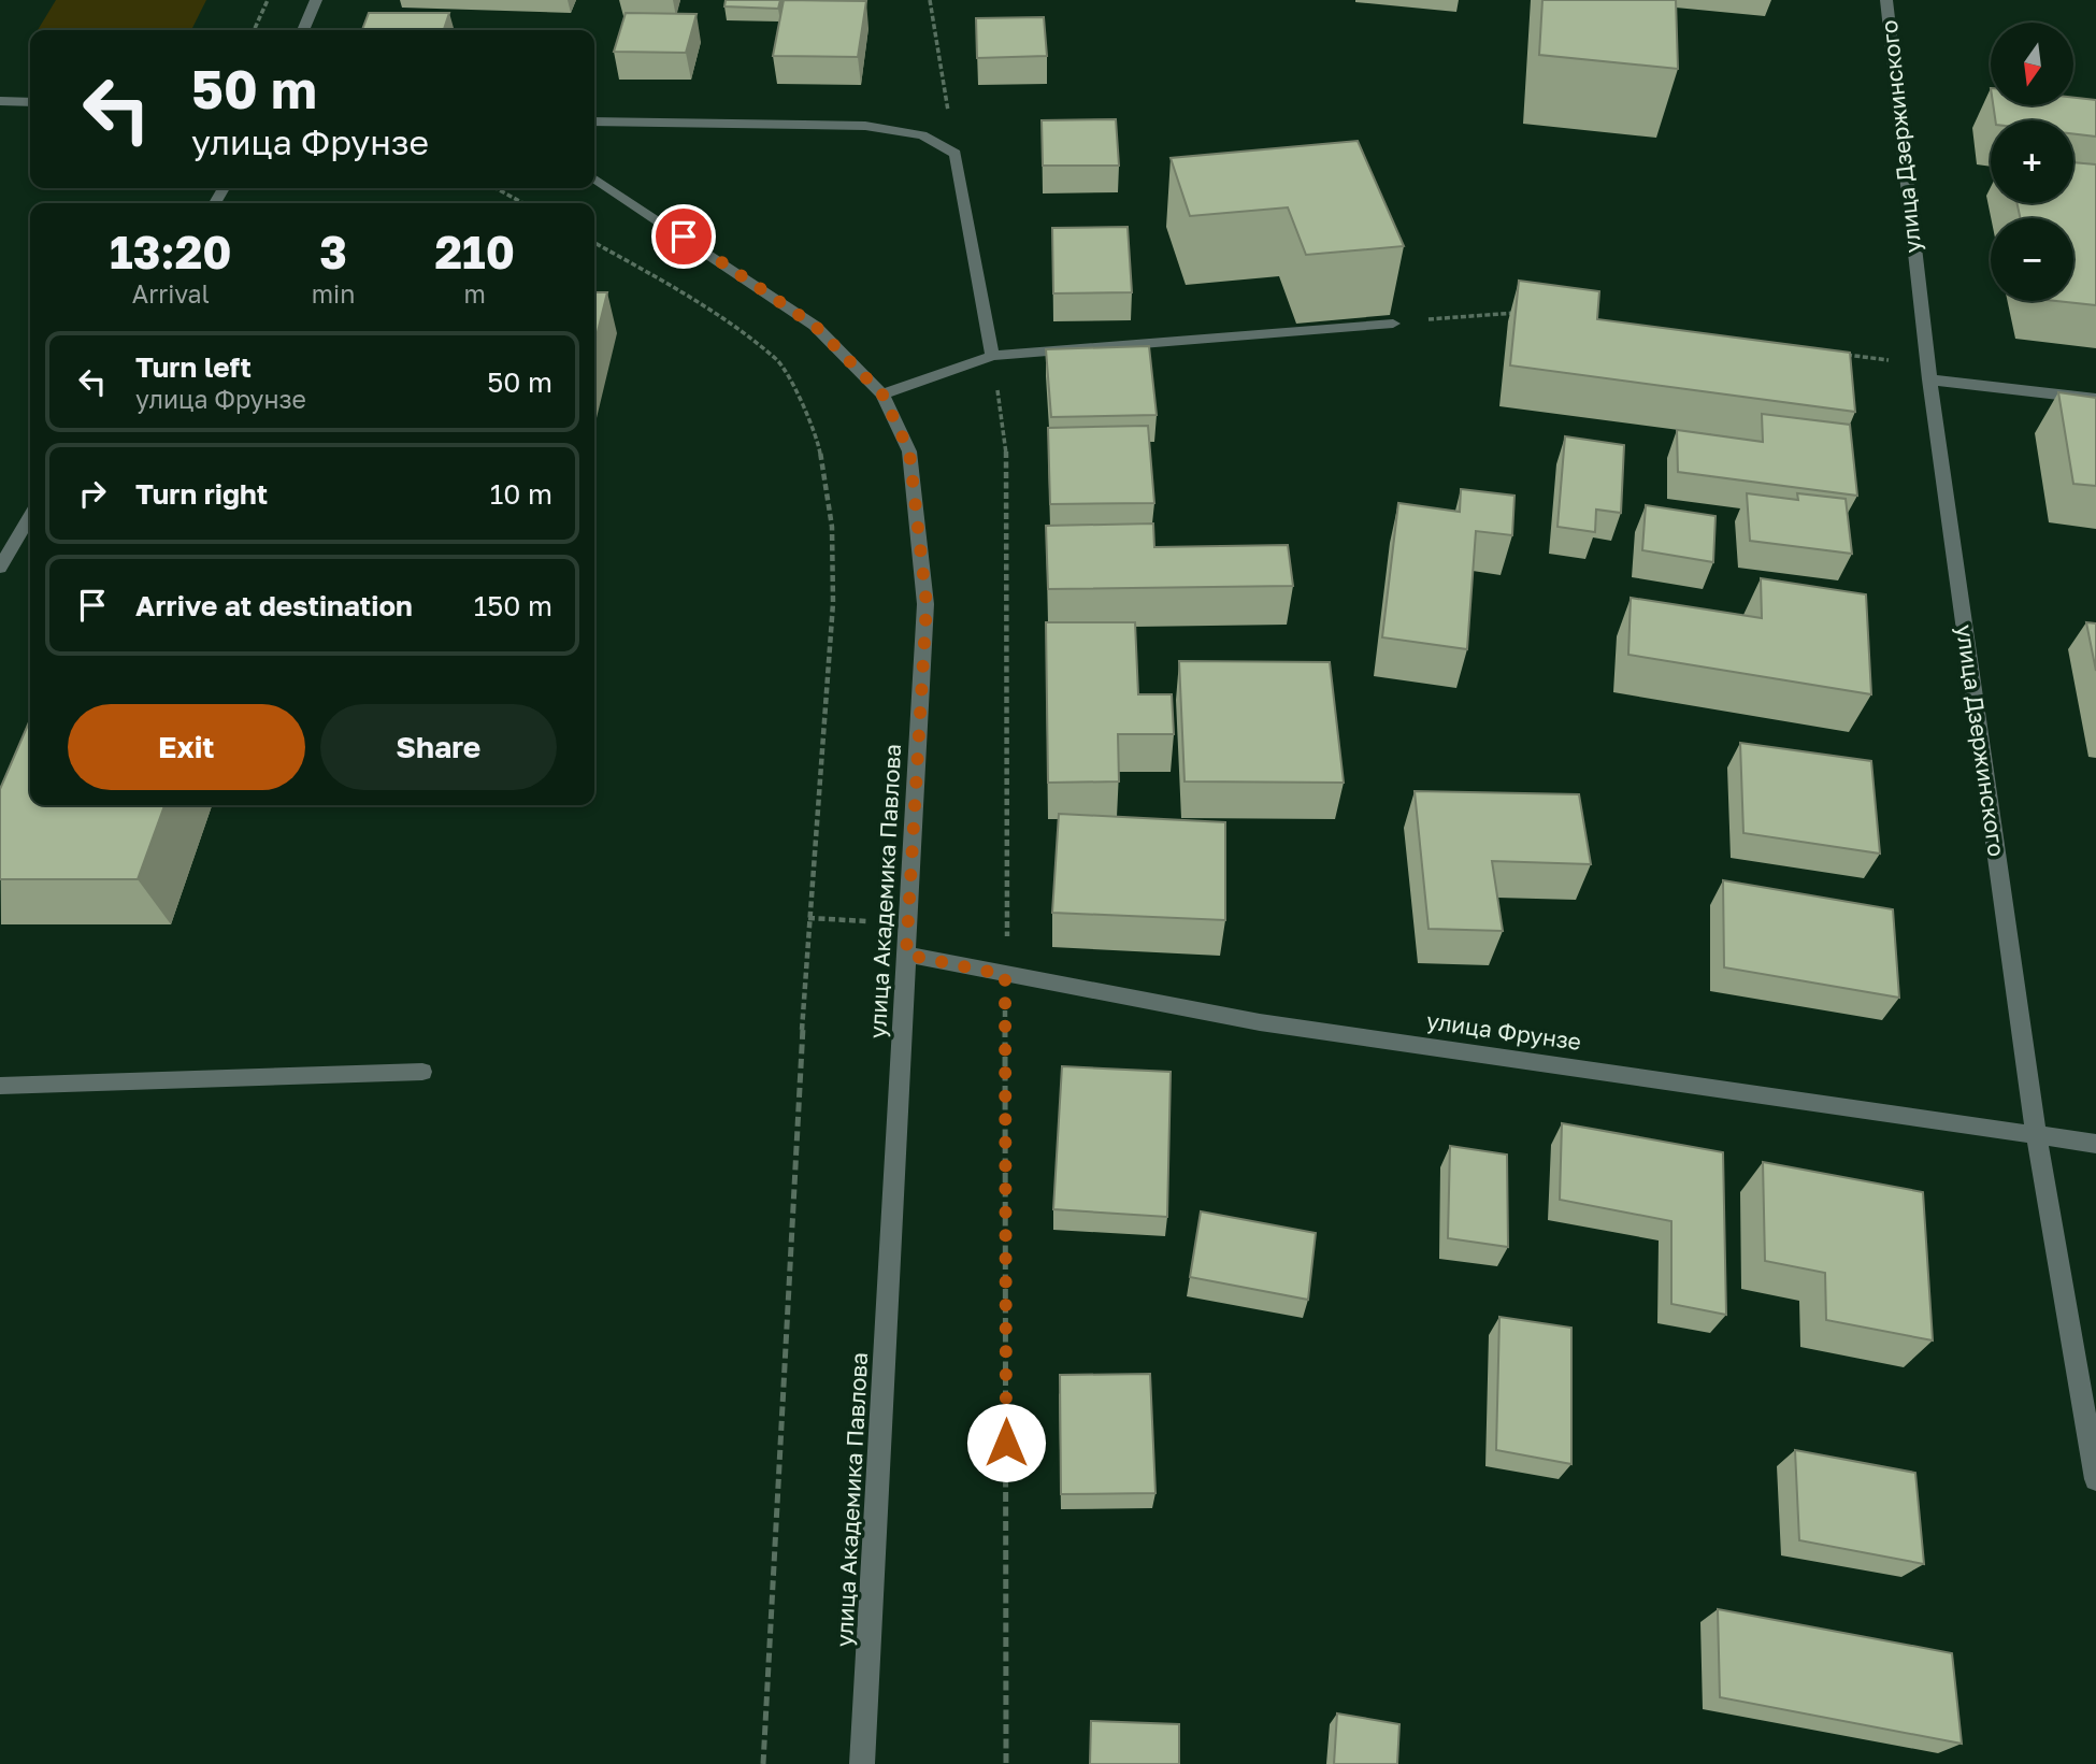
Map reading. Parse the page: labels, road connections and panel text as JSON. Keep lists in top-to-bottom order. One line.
{"streets":{"street":["улица Дзержинского","улица Академика Павлова","улица Фрунзе"]},"crossings":[["улица Дзержинского","улица Фрунзе"],["улица Академика Павлова","улица Фрунзе"]],"north":"bottom","page":{"map_buttons":["+","−"],"turn":["50 m","улица Фрунзе"],"eta":["13:20","Arrival","3","min","210","m"],"list":[{"name":"Turn left","note":"улица Фрунзе","value":"50 m"},{"name":"Turn right","value":"10 m"},{"name":"Arrive at destination","value":"150 m"}],"buttons":["Exit","Share"]}}
